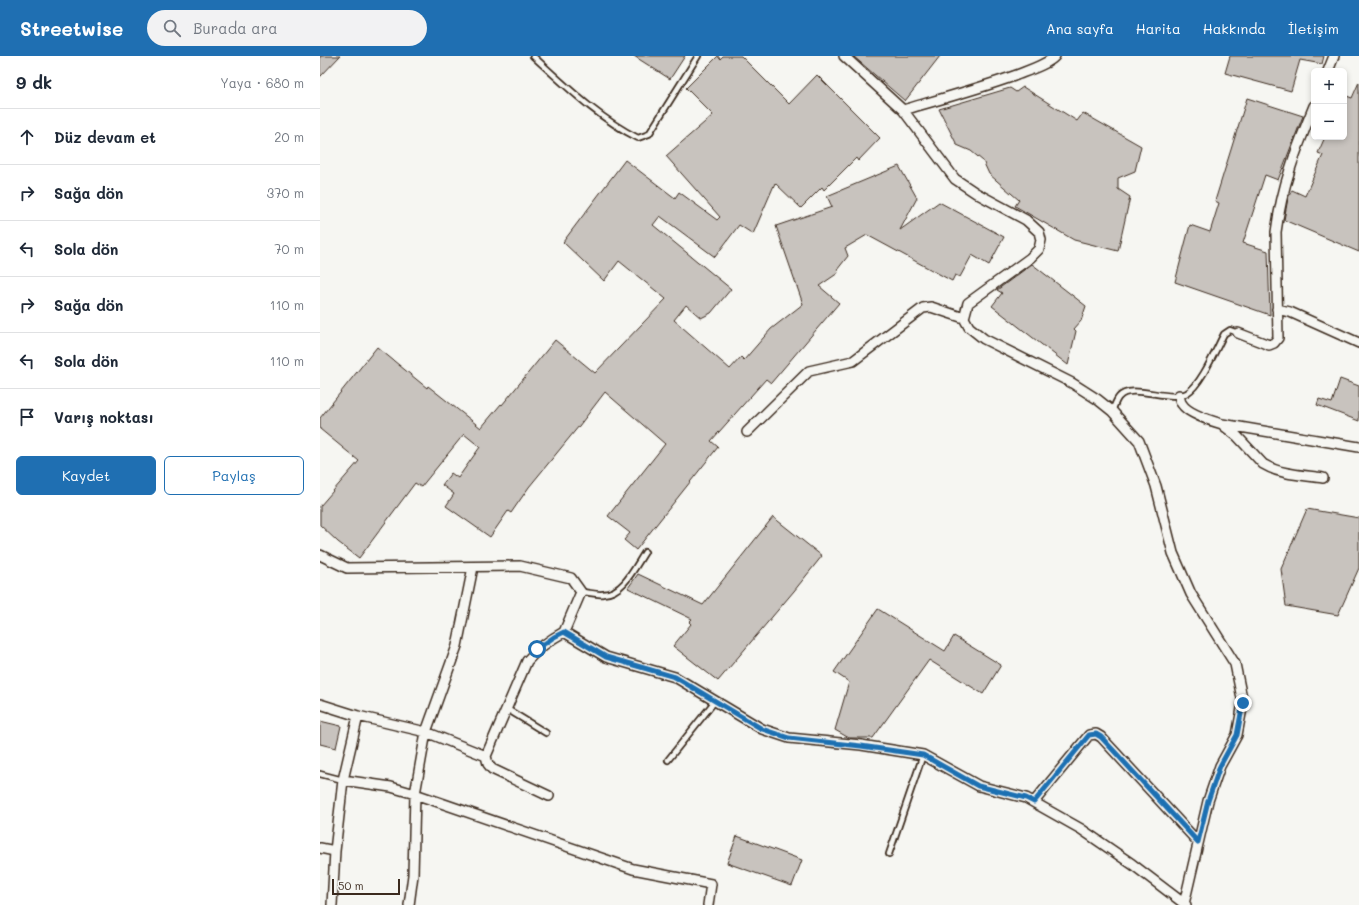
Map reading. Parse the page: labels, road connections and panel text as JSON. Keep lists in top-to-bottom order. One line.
{"scale_bar":"50 m","page":{"header":"Streetwise","search":"Burada ara","nav":["Ana sayfa","Harita","Hakkında","İletişim"],"heading":["9 dk","Yaya · 680 m"],"map_buttons":["+","−"],"list":[["Düz devam et","20 m"],["Sağa dön","370 m"],["Sola dön","70 m"],["Sağa dön","110 m"],["Sola dön","110 m"],"Varış noktası"],"buttons":["Kaydet","Paylaş"],"scale":"50 m"}}
